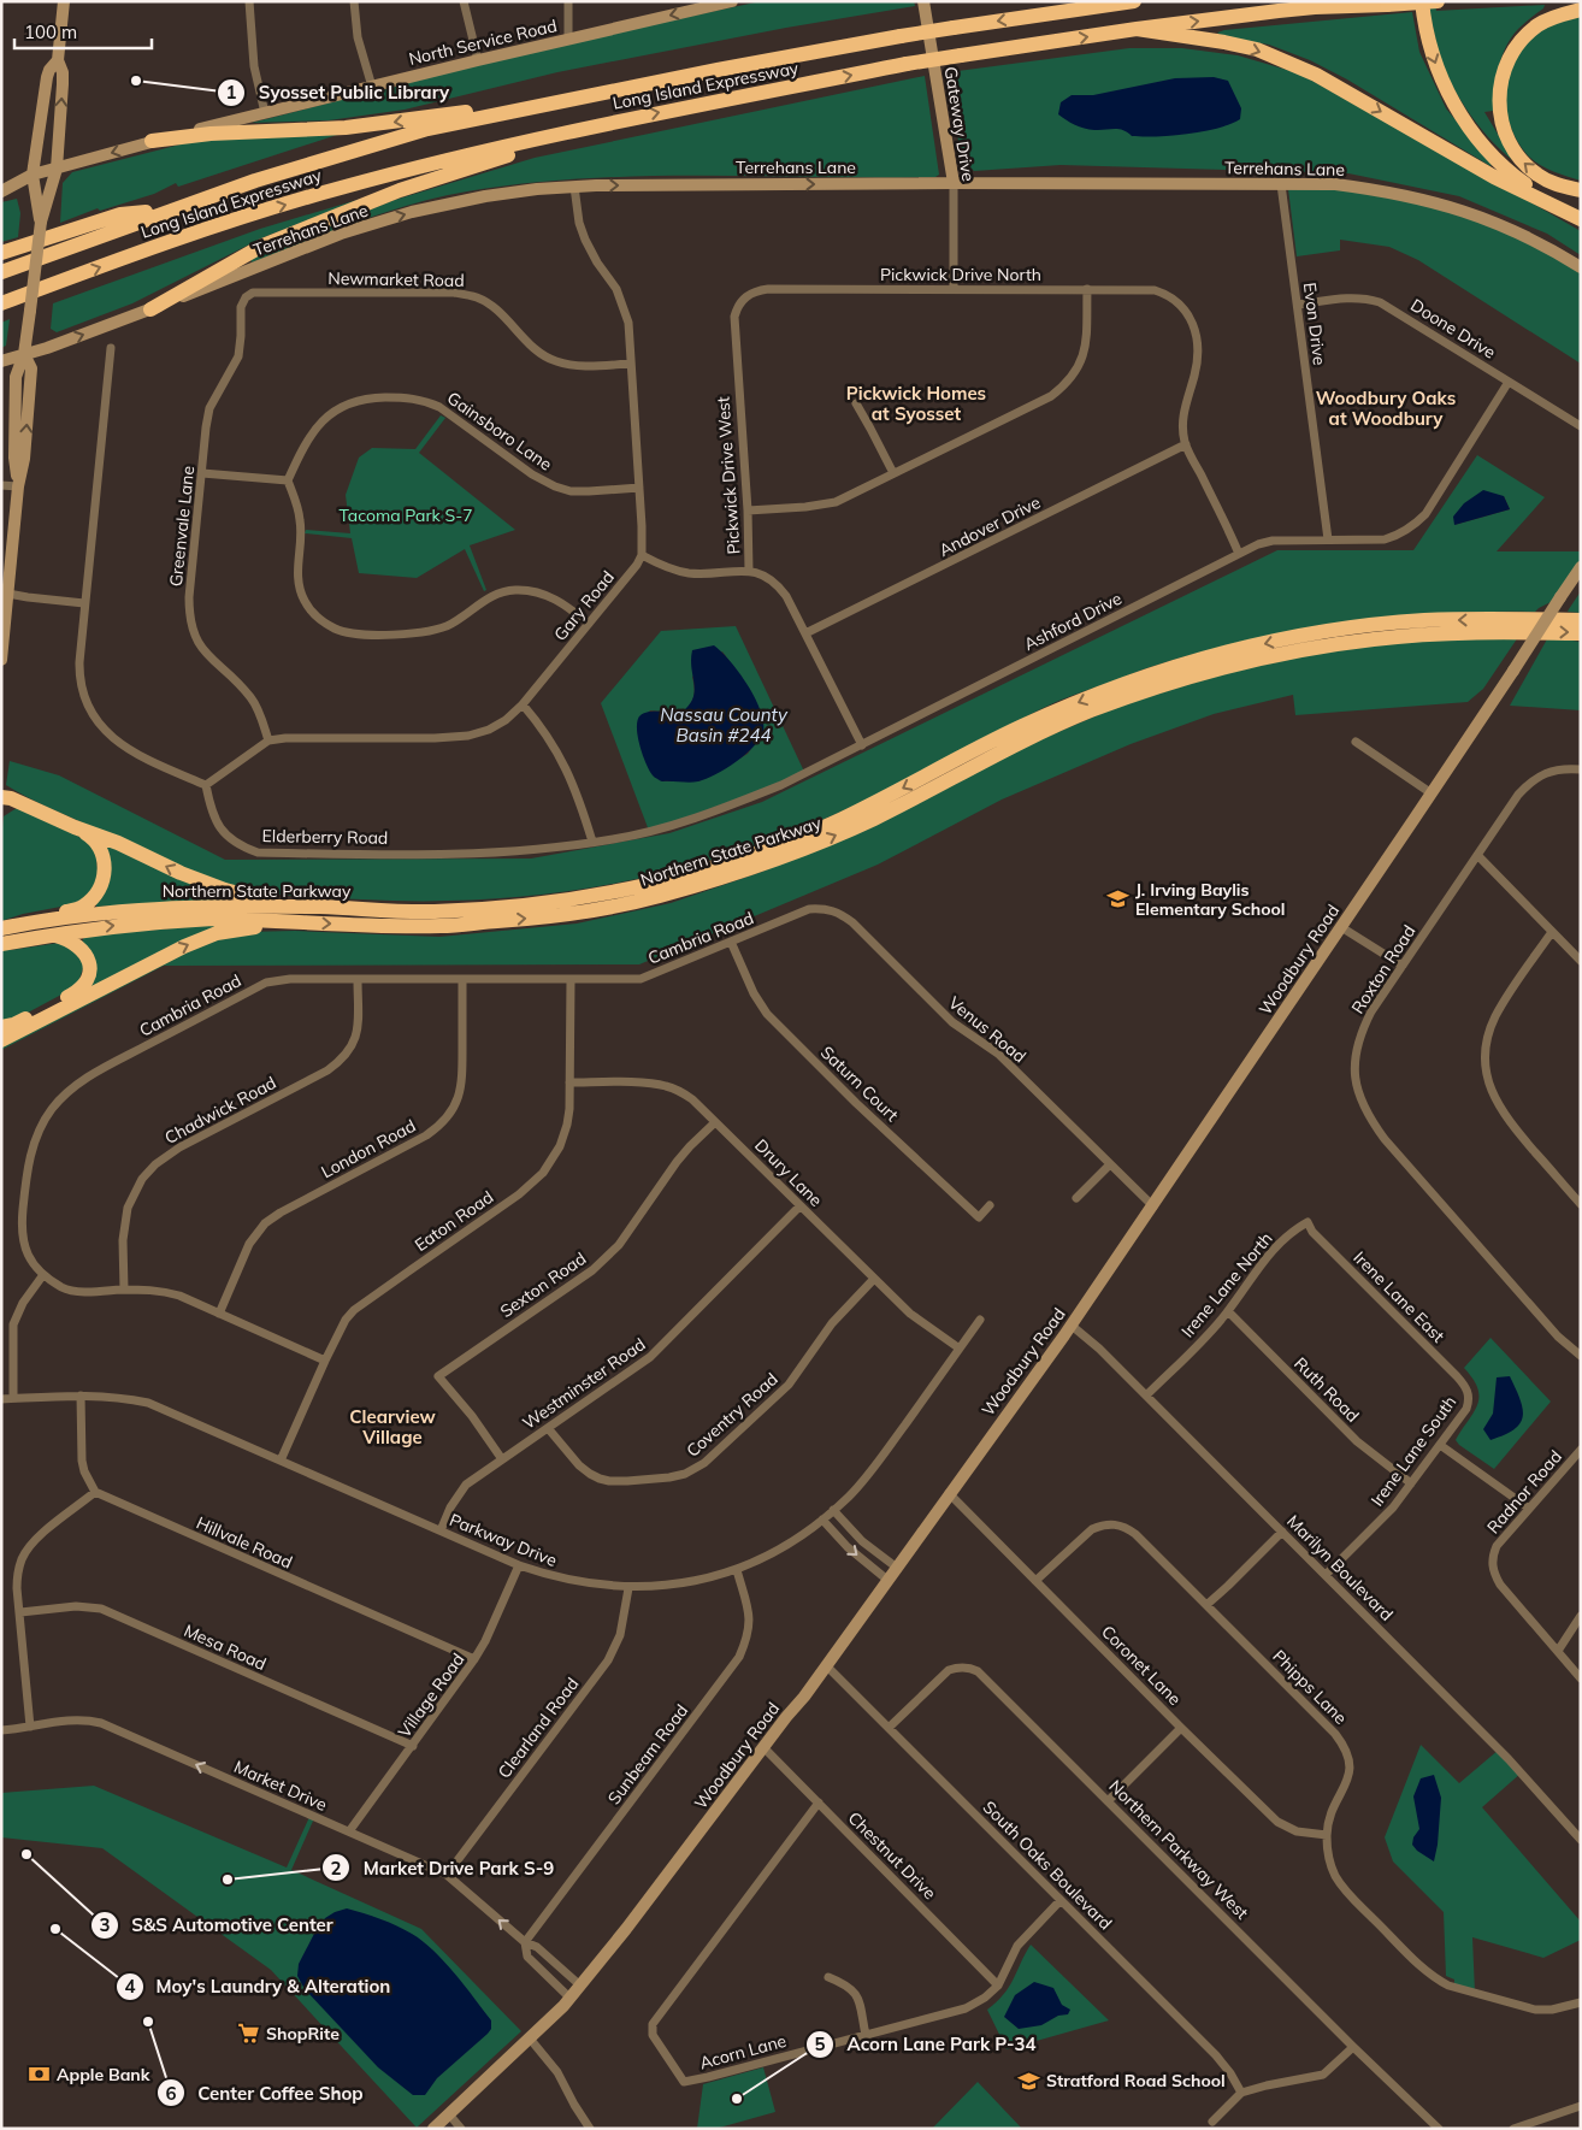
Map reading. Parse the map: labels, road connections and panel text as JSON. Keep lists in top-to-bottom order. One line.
{"streets":{"highway":["Long Island Expressway","Northern State Parkway"],"main road":["North Service Road","Gateway Drive","Terrehans Lane","Woodbury Road"],"street":["Pickwick Drive North","Newmarket Road","Evon Drive","Doone Drive","Gainsboro Lane","Pickwick Drive West","Greenvale Lane","Andover Drive","Gary Road","Ashford Drive","Elderberry Road","Cambria Road","Roxton Road","Venus Road","Saturn Court","Chadwick Road","London Road","Drury Lane","Eaton Road","Sexton Road","Irene Lane North","Irene Lane East","Westminster Road","Ruth Road","Coventry Road","Irene Lane South","Radnor Road","Parkway Drive","Hillvale Road","Marilyn Boulevard","Mesa Road","Coronet Lane","Phipps Lane","Village Road","Clearland Road","Sunbeam Road","Market Drive","Northern Parkway West","Chestnut Drive","South Oaks Boulevard","Acorn Lane"]},"crossings":[["Gateway Drive","Terrehans Lane"],["Gateway Drive","Pickwick Drive North"],["Terrehans Lane","Evon Drive"],["Pickwick Drive North","Pickwick Drive West"],["Pickwick Drive North","Andover Drive"],["Newmarket Road","Greenvale Lane"],["Evon Drive","Doone Drive"],["Evon Drive","Ashford Drive"],["Doone Drive","Ashford Drive"],["Pickwick Drive West","Andover Drive"],["Pickwick Drive West","Ashford Drive"],["Greenvale Lane","Gary Road"],["Ashford Drive","Elderberry Road"],["Cambria Road","Venus Road"],["Cambria Road","Saturn Court"],["Cambria Road","Chadwick Road"],["Cambria Road","London Road"],["Cambria Road","Eaton Road"],["Woodbury Road","Venus Road"],["Woodbury Road","Marilyn Boulevard"],["Woodbury Road","Coronet Lane"],["Woodbury Road","Market Drive"],["Woodbury Road","Chestnut Drive"],["Woodbury Road","South Oaks Boulevard"],["Drury Lane","Eaton Road"],["Drury Lane","Sexton Road"],["Drury Lane","Westminster Road"],["Drury Lane","Coventry Road"],["Drury Lane","Parkway Drive"],["Eaton Road","Parkway Drive"],["Sexton Road","Westminster Road"],["Irene Lane North","Irene Lane East"],["Irene Lane North","Ruth Road"],["Irene Lane North","Marilyn Boulevard"],["Irene Lane East","Irene Lane South"],["Westminster Road","Coventry Road"],["Westminster Road","Parkway Drive"],["Ruth Road","Irene Lane South"],["Irene Lane South","Marilyn Boulevard"],["Parkway Drive","Village Road"],["Parkway Drive","Clearland Road"],["Parkway Drive","Sunbeam Road"],["Hillvale Road","Village Road"],["Mesa Road","Village Road"],["Coronet Lane","Phipps Lane"],["Village Road","Market Drive"],["Clearland Road","Market Drive"],["Sunbeam Road","Market Drive"],["Northern Parkway West","South Oaks Boulevard"],["Chestnut Drive","Acorn Lane"],["South Oaks Boulevard","Acorn Lane"]],"one_way":["Terrehans Lane","Market Drive"],"districts":["Pickwick Homes at Syosset","Woodbury Oaks at Woodbury","Clearview Village"],"water":["Nassau County Basin #244"],"parks":["Tacoma Park S-7"],"places":{"other":["Syosset Public Library","S&S Automotive Center","Market Drive Park S-9","Moy's Laundry & Alteration","Center Coffee Shop","Acorn Lane Park P-34"],"school or university":["J. Irving Baylis Elementary School","Stratford Road School"],"supermarket":["ShopRite"],"bank":["Apple Bank"]},"scale_bar":"100 m"}
